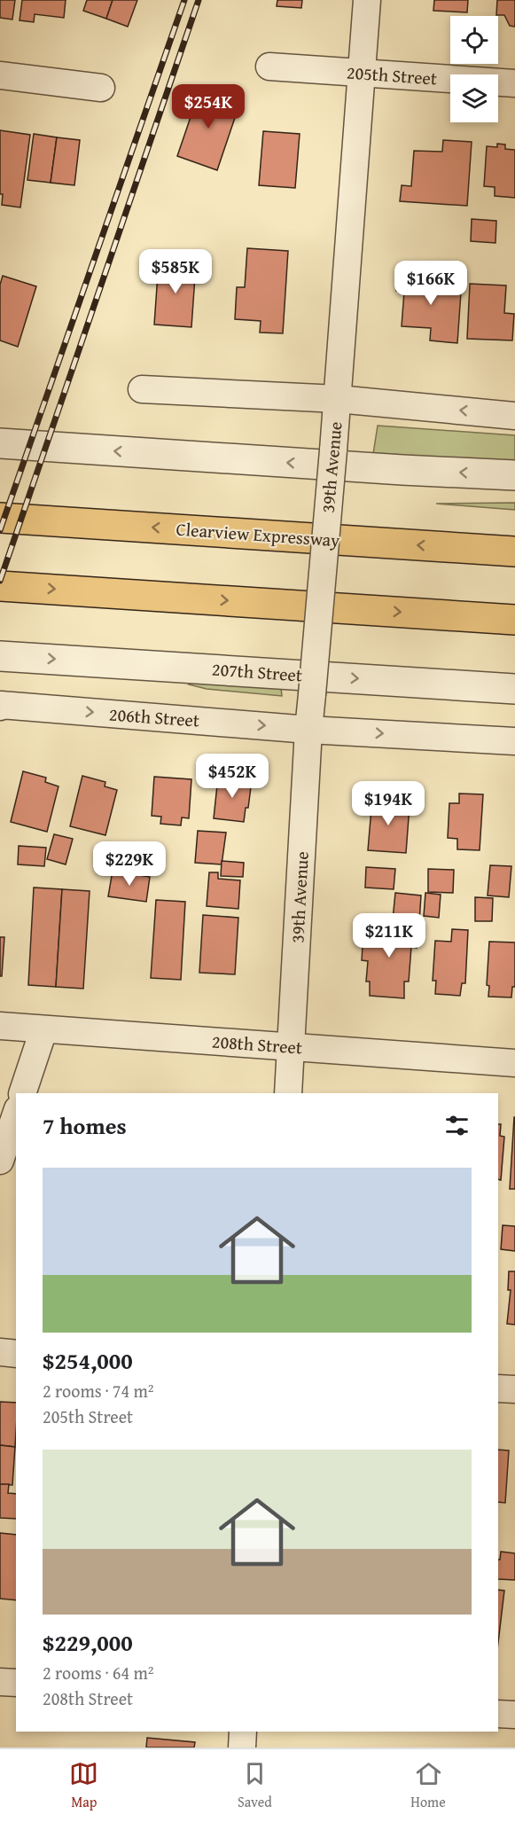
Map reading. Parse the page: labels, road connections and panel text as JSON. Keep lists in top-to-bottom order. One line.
{"streets":{"highway":["Clearview Expressway"],"street":["205th Street","39th Avenue","207th Street","206th Street","208th Street"]},"crossings":[["205th Street","39th Avenue"],["39th Avenue","206th Street"],["39th Avenue","208th Street"]],"one_way":["206th Street"],"page":{"price":["$254K","$585K","$166K","$452K","$194K","$229K","$211K"],"heading":"7 homes","list":[{"name":"$254,000","note":"2 rooms · 74 m² · 205th Street"},{"name":"$229,000","note":"2 rooms · 64 m² · 208th Street"}],"tabs":["Map","Saved","Home"]}}
